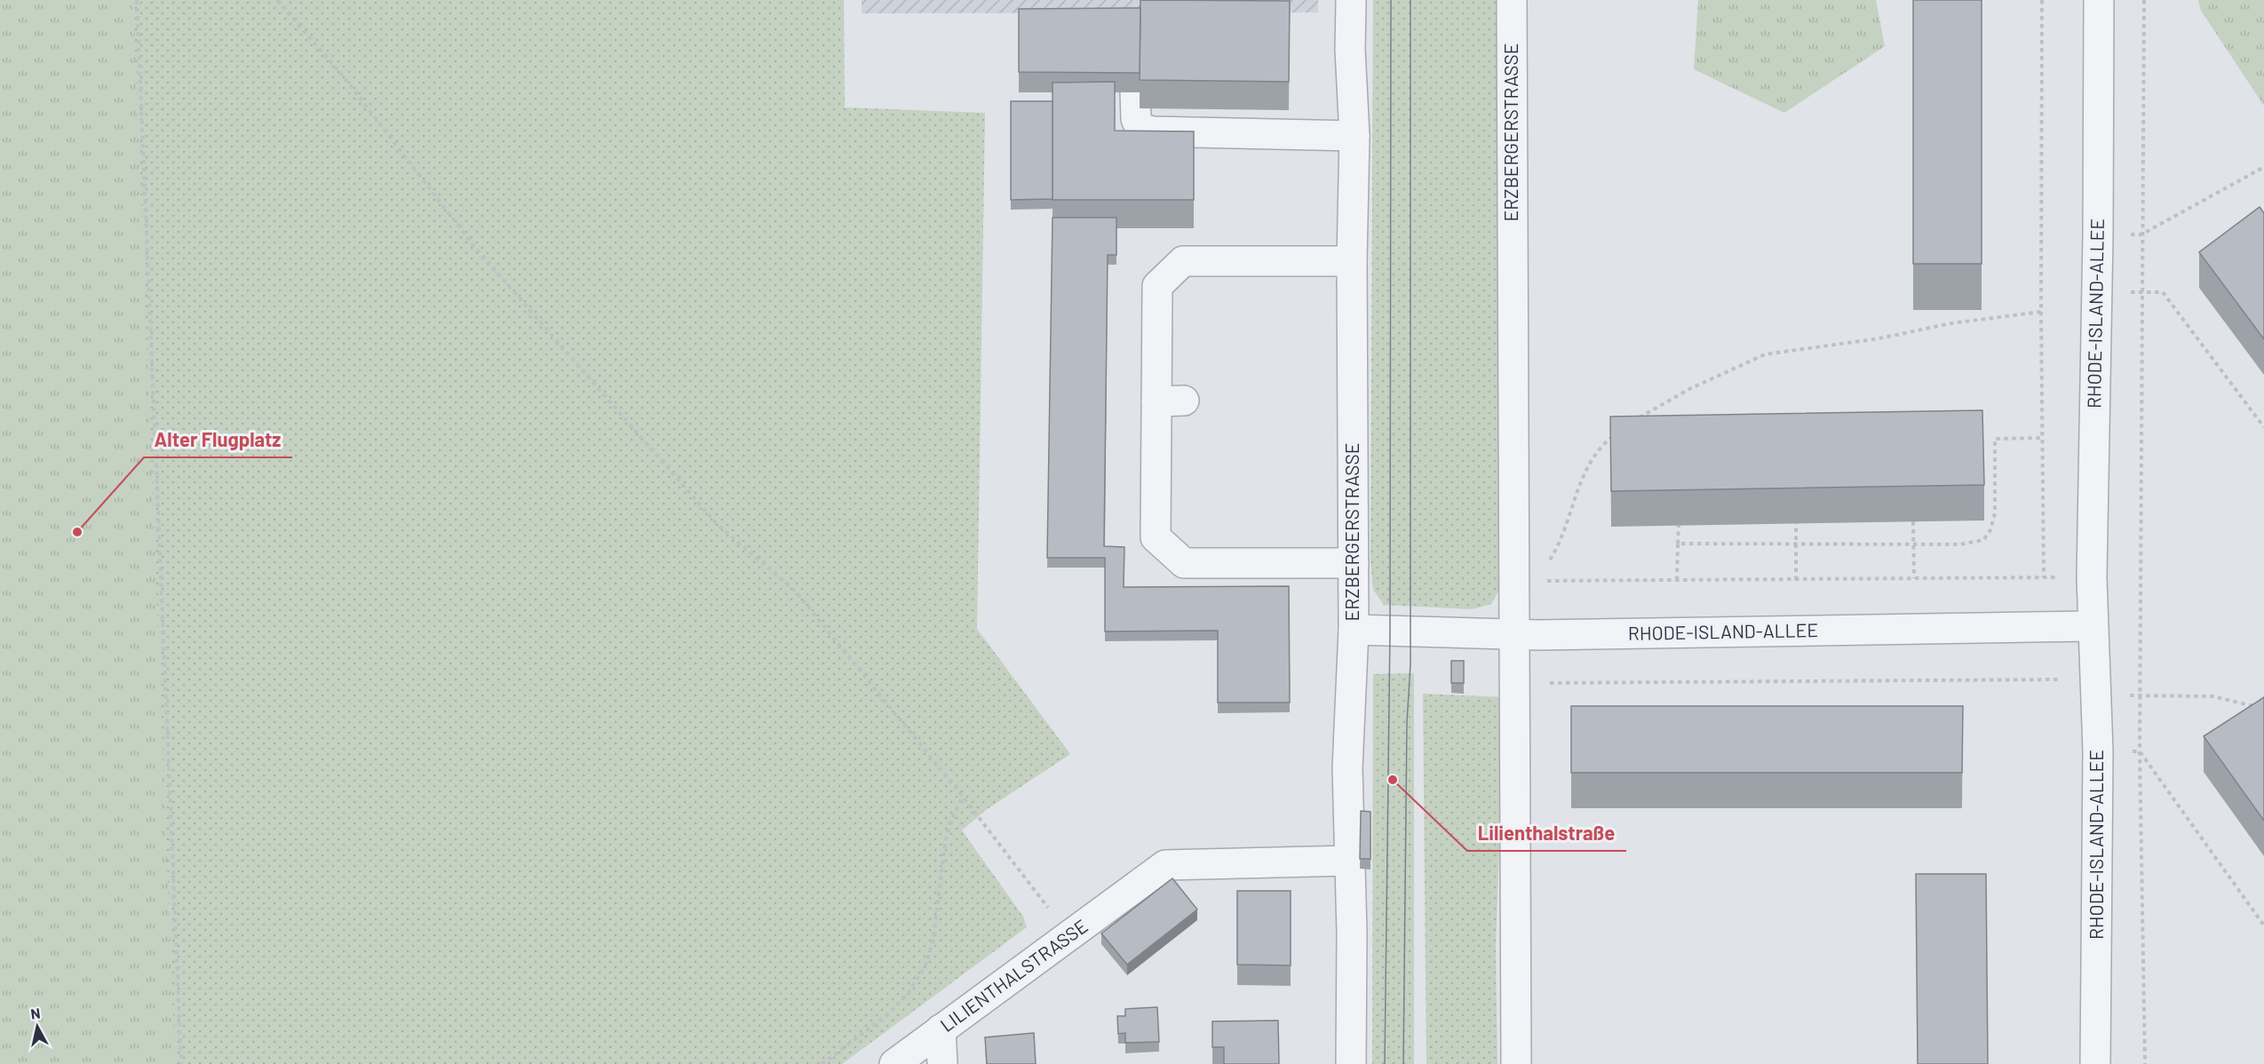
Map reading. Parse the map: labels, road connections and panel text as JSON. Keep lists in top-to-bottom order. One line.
{"streets":{"street":["ERZBERGERSTRASSE","RHODE-ISLAND-ALLEE","LILIENTHALSTRASSE"]},"crossings":[["ERZBERGERSTRASSE","RHODE-ISLAND-ALLEE"],["ERZBERGERSTRASSE","LILIENTHALSTRASSE"]],"places":["Alter Flugplatz","Lilienthalstraße"],"north":"top"}
